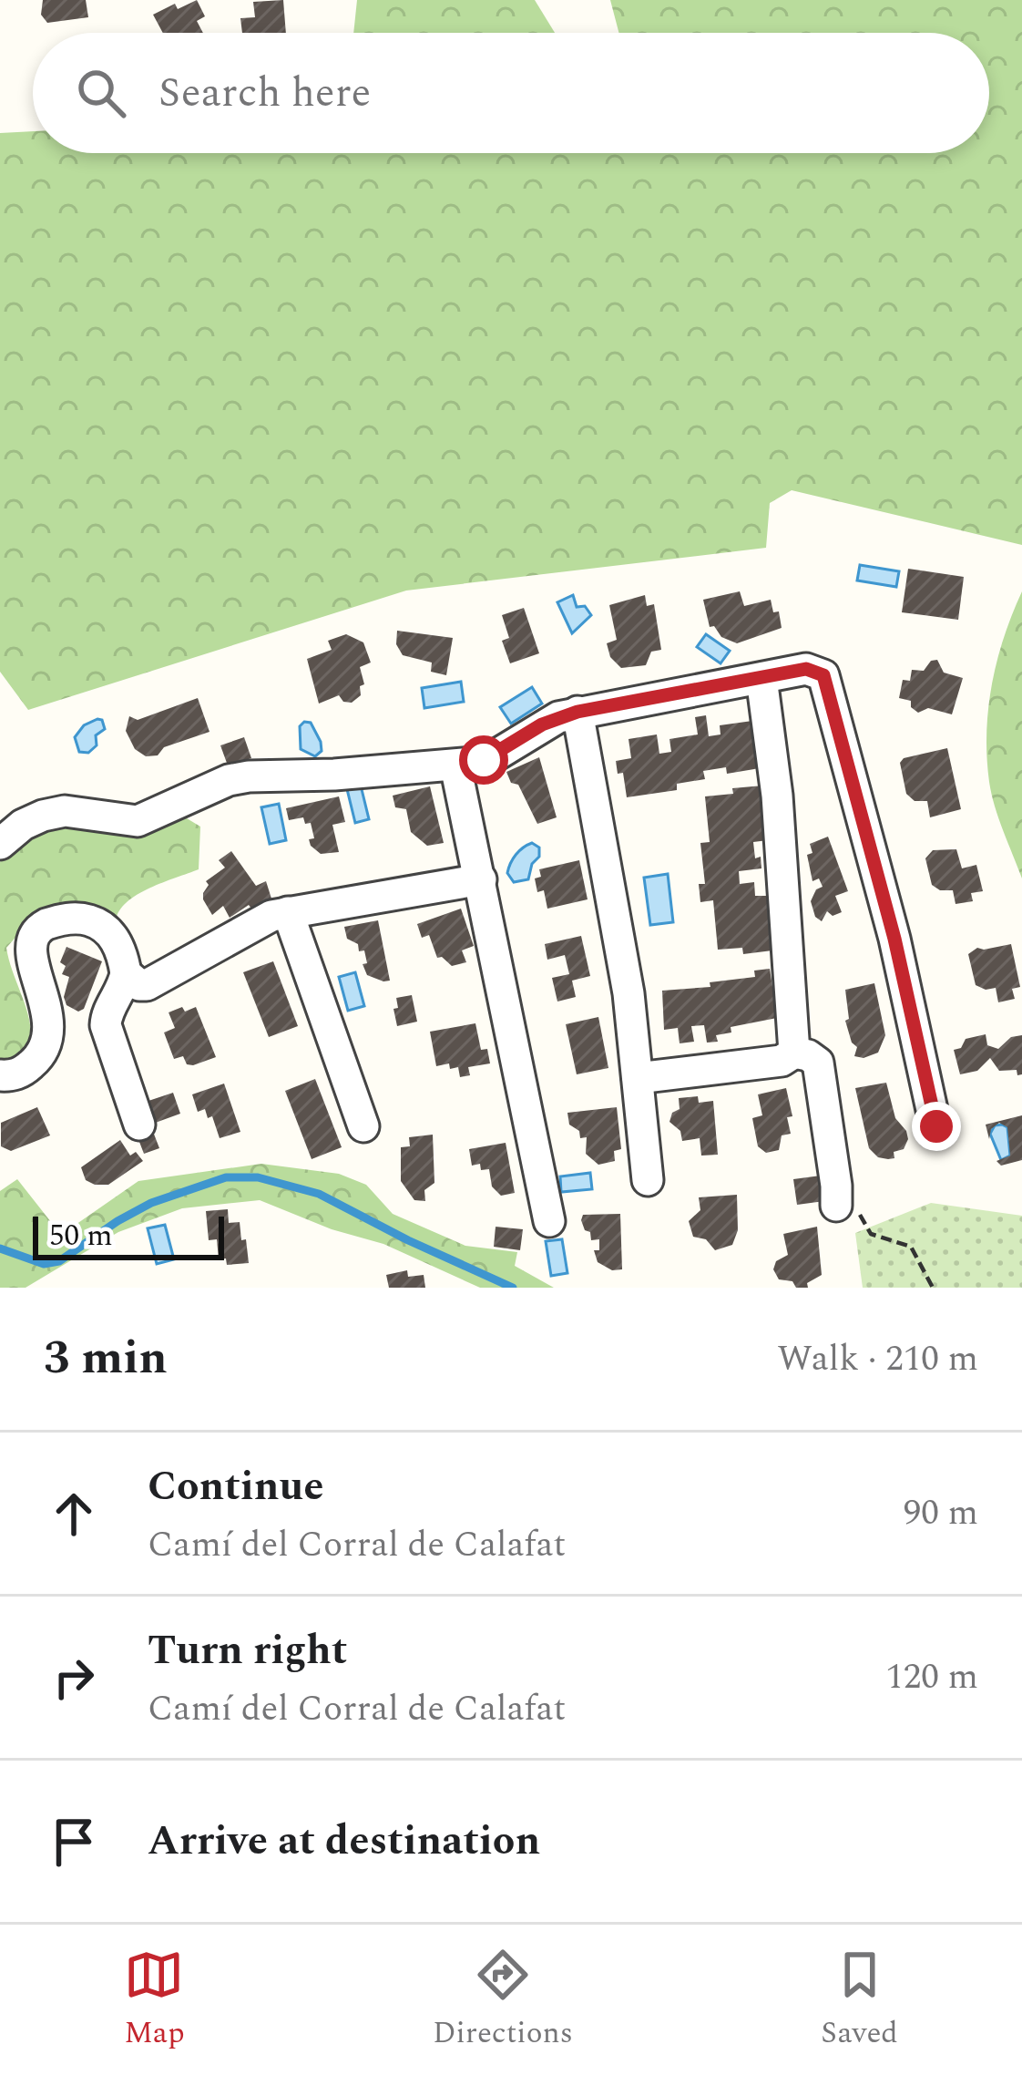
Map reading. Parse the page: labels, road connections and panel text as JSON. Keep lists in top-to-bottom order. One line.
{"scale_bar":"50 m","page":{"search":"Search here","scale":"50 m","heading":["3 min","Walk · 210 m"],"list":[["Continue","Camí del Corral de Calafat","90 m"],["Turn right","Camí del Corral de Calafat","120 m"],"Arrive at destination"],"nav":["Map","Directions","Saved"]}}
